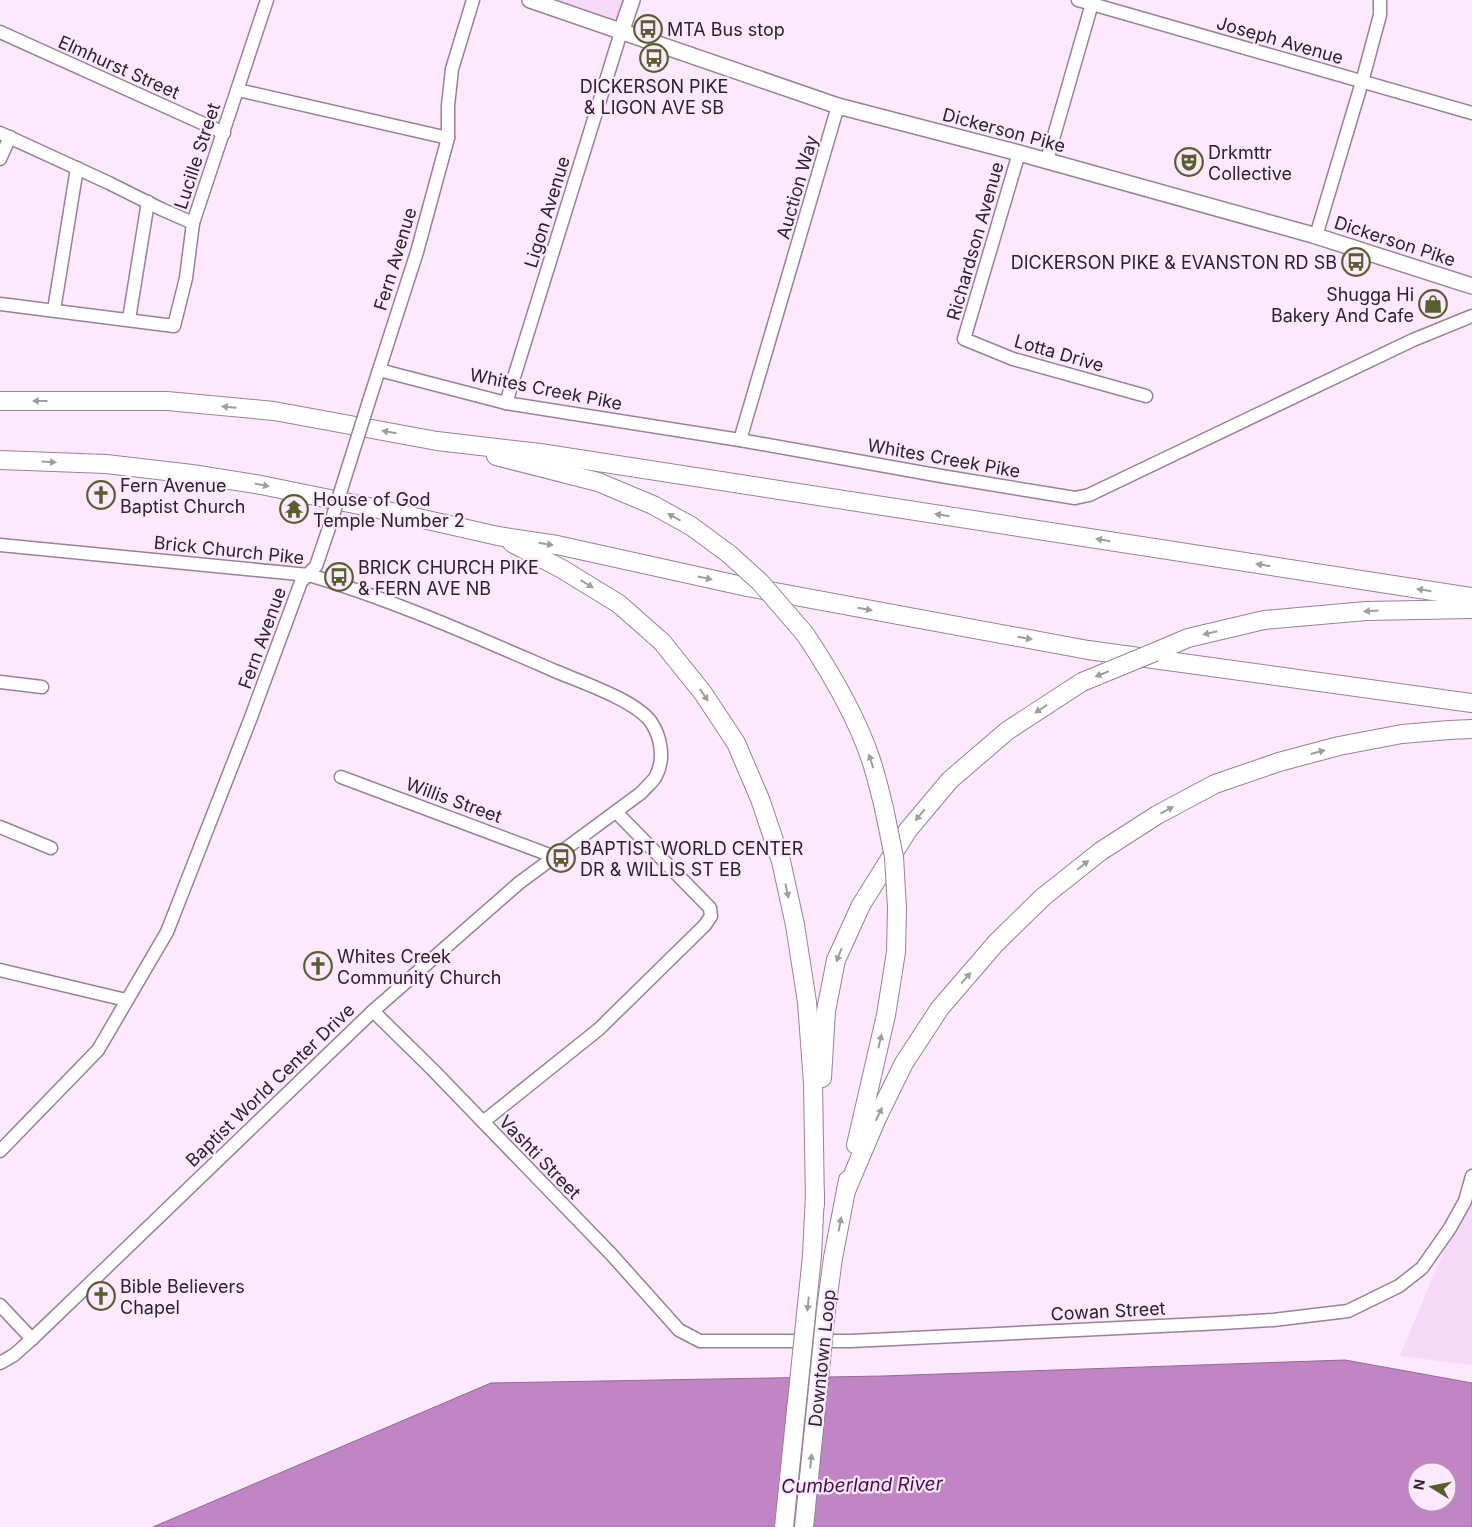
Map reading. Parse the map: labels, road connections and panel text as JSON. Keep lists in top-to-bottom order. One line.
{"streets":{"highway":["Downtown Loop"],"main road":["Dickerson Pike"],"street":["Joseph Avenue","Elmhurst Street","Lucille Street","Auction Way","Ligon Avenue","Richardson Avenue","Fern Avenue","Lotta Drive","Whites Creek Pike","Brick Church Pike","Willis Street","Baptist World Center Drive","Vashti Street","Cowan Street"]},"crossings":[["Elmhurst Street","Lucille Street"],["Dickerson Pike","Auction Way"],["Dickerson Pike","Ligon Avenue"],["Dickerson Pike","Richardson Avenue"],["Auction Way","Whites Creek Pike"],["Ligon Avenue","Whites Creek Pike"],["Richardson Avenue","Lotta Drive"],["Fern Avenue","Whites Creek Pike"],["Fern Avenue","Brick Church Pike"],["Brick Church Pike","Baptist World Center Drive"],["Willis Street","Baptist World Center Drive"],["Baptist World Center Drive","Vashti Street"],["Vashti Street","Cowan Street"]],"water":["Cumberland River"],"places":{"bus stop":["MTA Bus stop","DICKERSON PIKE & LIGON AVE SB","DICKERSON PIKE & EVANSTON RD SB","BRICK CHURCH PIKE & FERN AVE NB","BAPTIST WORLD CENTER DR & WILLIS ST EB"],"theatre":["Drkmttr Collective"],"shop":["Shugga Hi Bakery And Cafe"],"church":["Fern Avenue Baptist Church","Whites Creek Community Church","Bible Believers Chapel"],"temple":["House of God Temple Number 2"]},"north":"left"}
